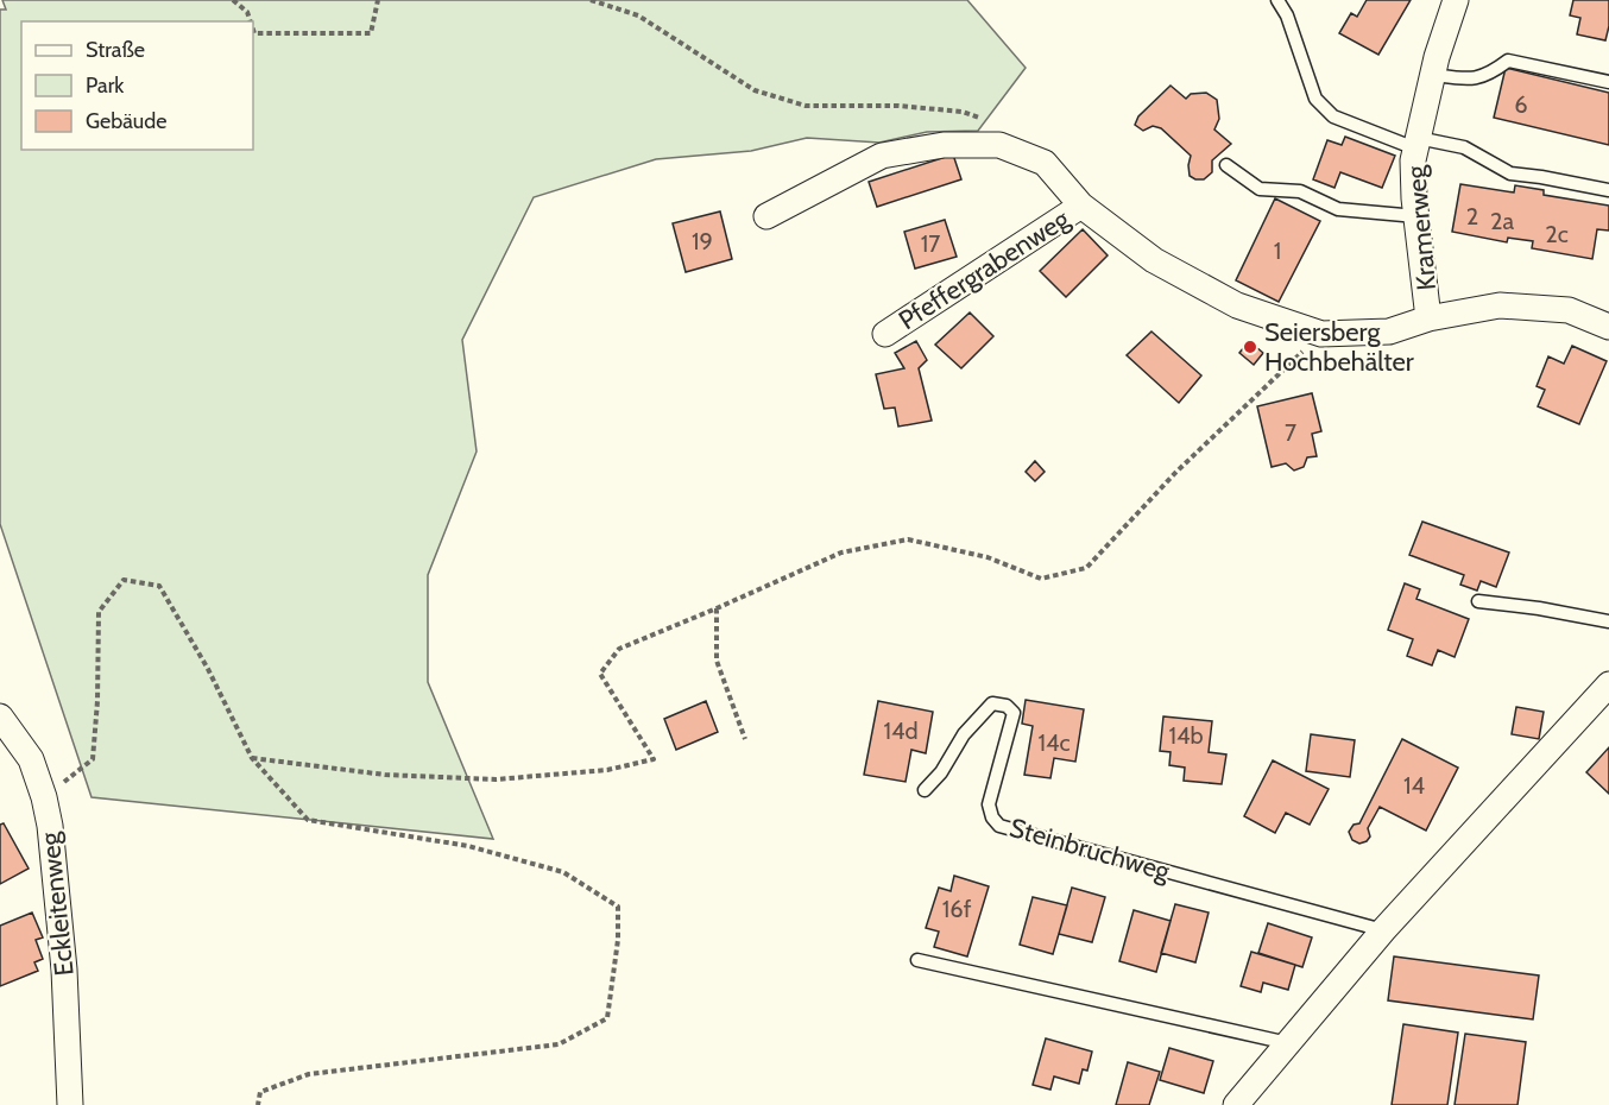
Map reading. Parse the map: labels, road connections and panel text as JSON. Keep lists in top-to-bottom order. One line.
{"streets":{"street":["Kramerweg","Pfeffergrabenweg","Eckleitenweg"],"lane":["Steinbruchweg"]},"crossings":[["Kramerweg","Pfeffergrabenweg"]],"places":["Seiersberg Hochbehälter"],"house_numbers":["6","2","2a","2c","19","17","1","7","14d","14b","14c","14","16f"],"legend":["Straße","Park","Gebäude"]}
